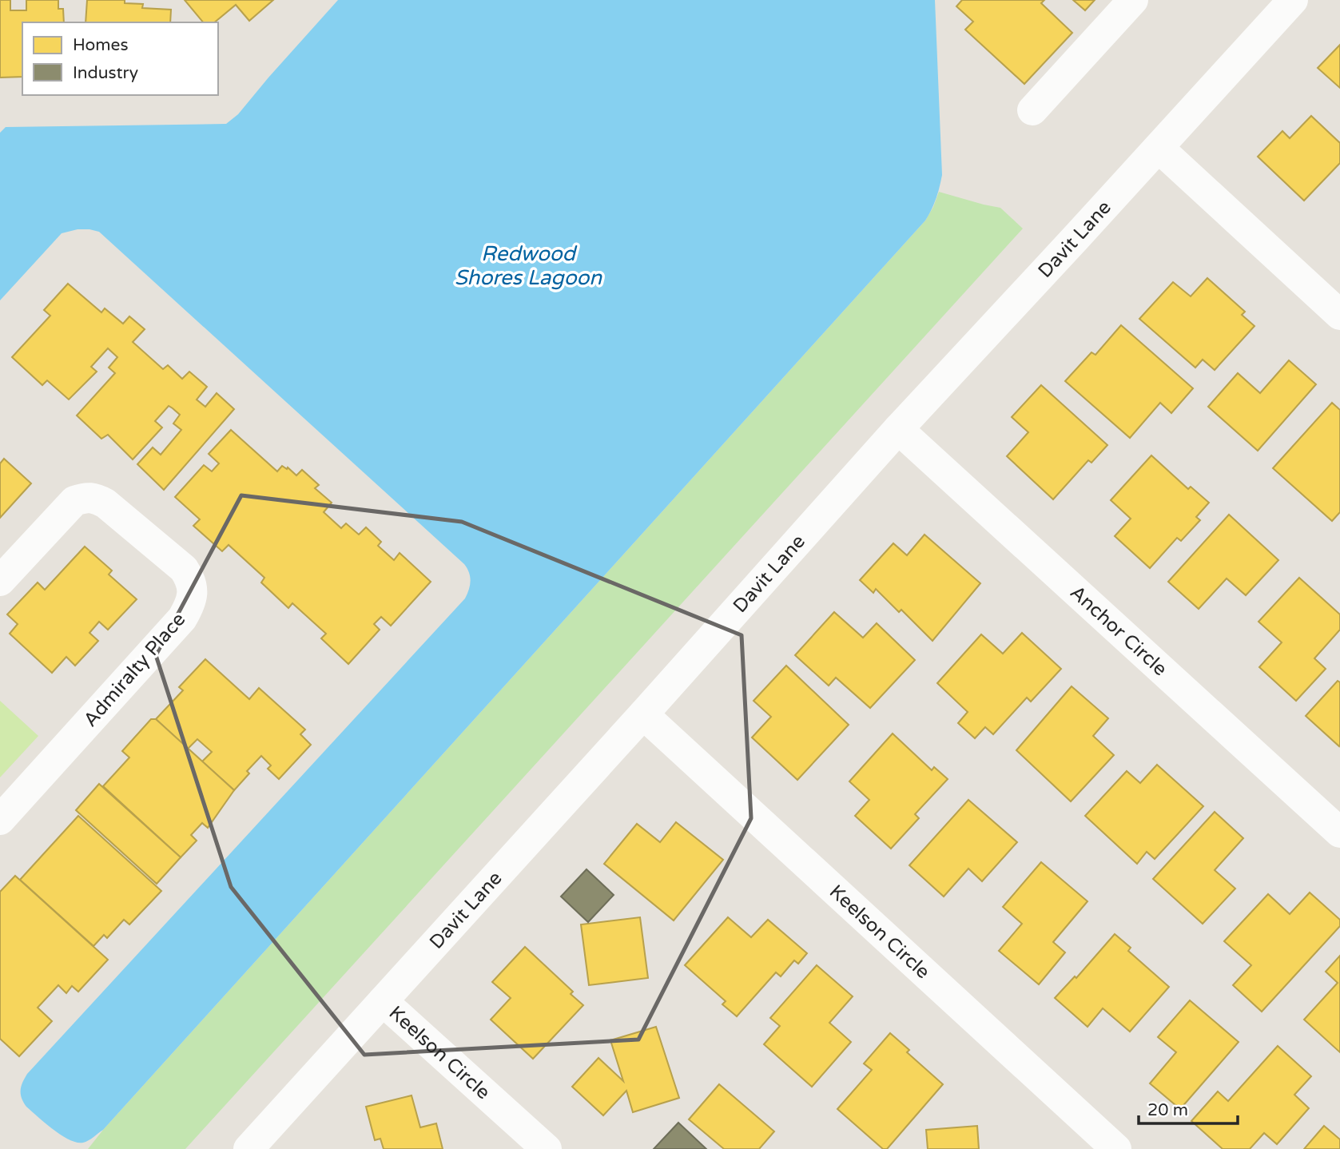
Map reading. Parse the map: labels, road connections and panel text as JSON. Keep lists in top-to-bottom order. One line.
{"streets":{"street":["Davit Lane","Anchor Circle","Admiralty Place","Keelson Circle"]},"crossings":[["Davit Lane","Anchor Circle"],["Davit Lane","Keelson Circle"]],"water":["Redwood Shores Lagoon"],"legend":["Homes","Industry"],"scale_bar":"20 m"}
